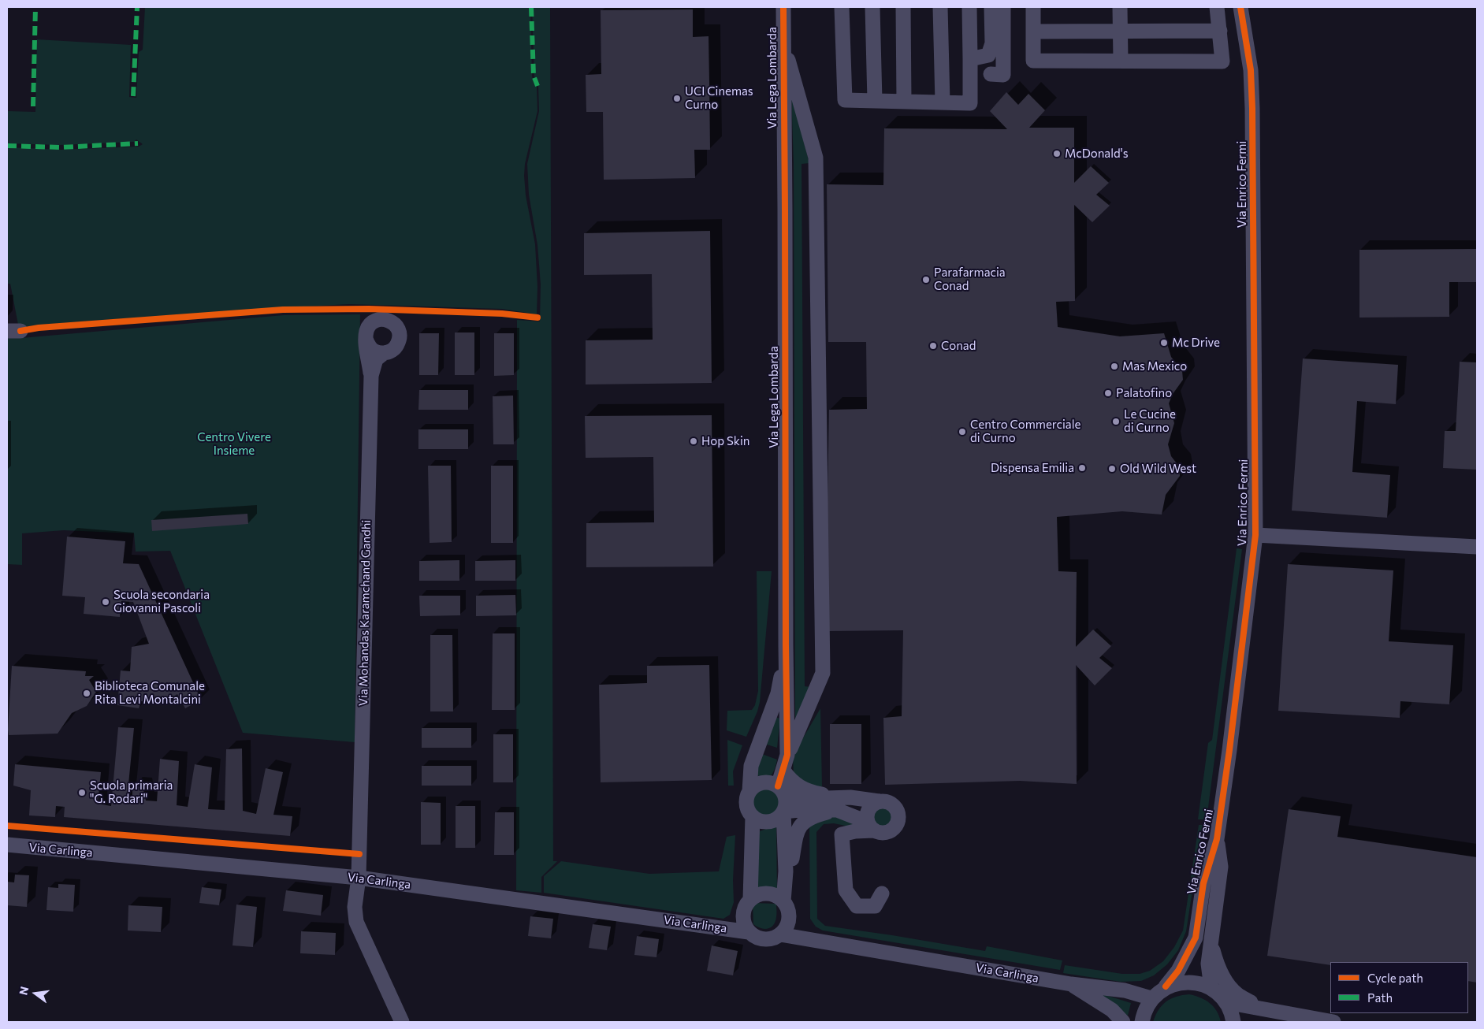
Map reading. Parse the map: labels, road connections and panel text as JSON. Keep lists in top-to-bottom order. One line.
{"streets":{"street":["Via Lega Lombarda","Via Enrico Fermi","Via Mohandas Karamchand Gandhi","Via Carlinga"]},"crossings":[["Via Lega Lombarda","Via Carlinga"],["Via Mohandas Karamchand Gandhi","Via Carlinga"]],"parks":["Centro Vivere Insieme"],"places":["UCI Cinemas Curno","McDonald's","Parafarmacia Conad","Mc Drive","Conad","Mas Mexico","Palatofino","Le Cucine di Curno","Centro Commerciale di Curno","Hop Skin","Dispensa Emilia","Old Wild West","Scuola secondaria Giovanni Pascoli","Biblioteca Comunale Rita Levi Montalcini","Scuola primaria \"G. Rodari\""],"legend":["Cycle path","Path"],"north":"left"}
